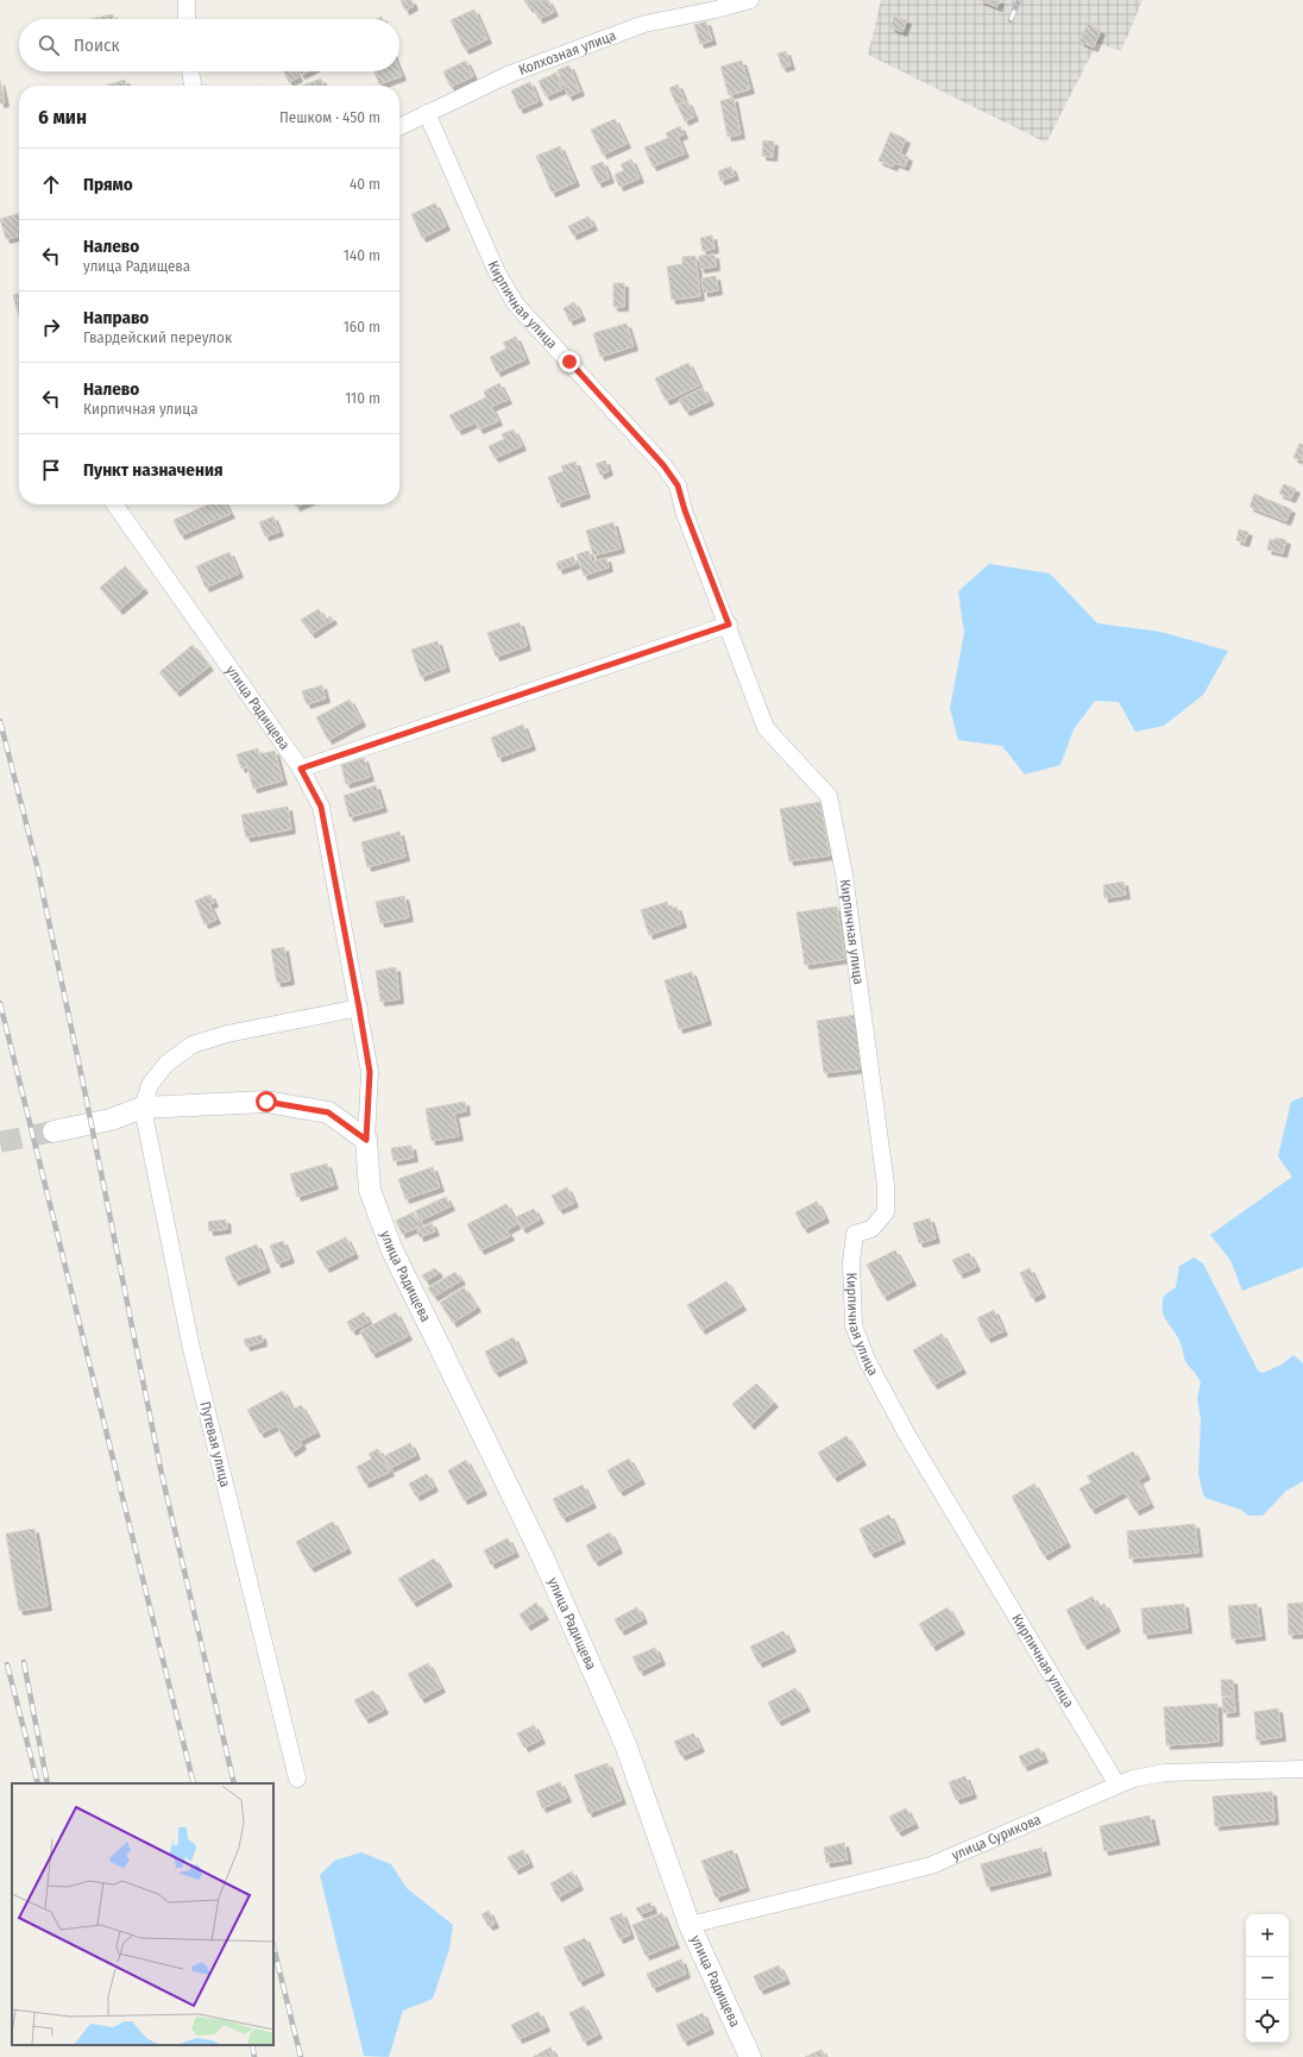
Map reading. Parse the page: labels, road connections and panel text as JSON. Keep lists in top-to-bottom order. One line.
{"streets":{"street":["Колхозная улица","Кирпичная улица","улица Радищева","Путевая улица","улица Сурикова"]},"crossings":[["Колхозная улица","Кирпичная улица"],["Кирпичная улица","улица Сурикова"],["улица Радищева","улица Сурикова"]],"page":{"search":"Поиск","heading":["6 мин","Пешком · 450 m"],"list":[["Прямо","40 m"],["Налево","улица Радищева","140 m"],["Направо","Гвардейский переулок","160 m"],["Налево","Кирпичная улица","110 m"],"Пункт назначения"],"map_buttons":["+","−"]}}
